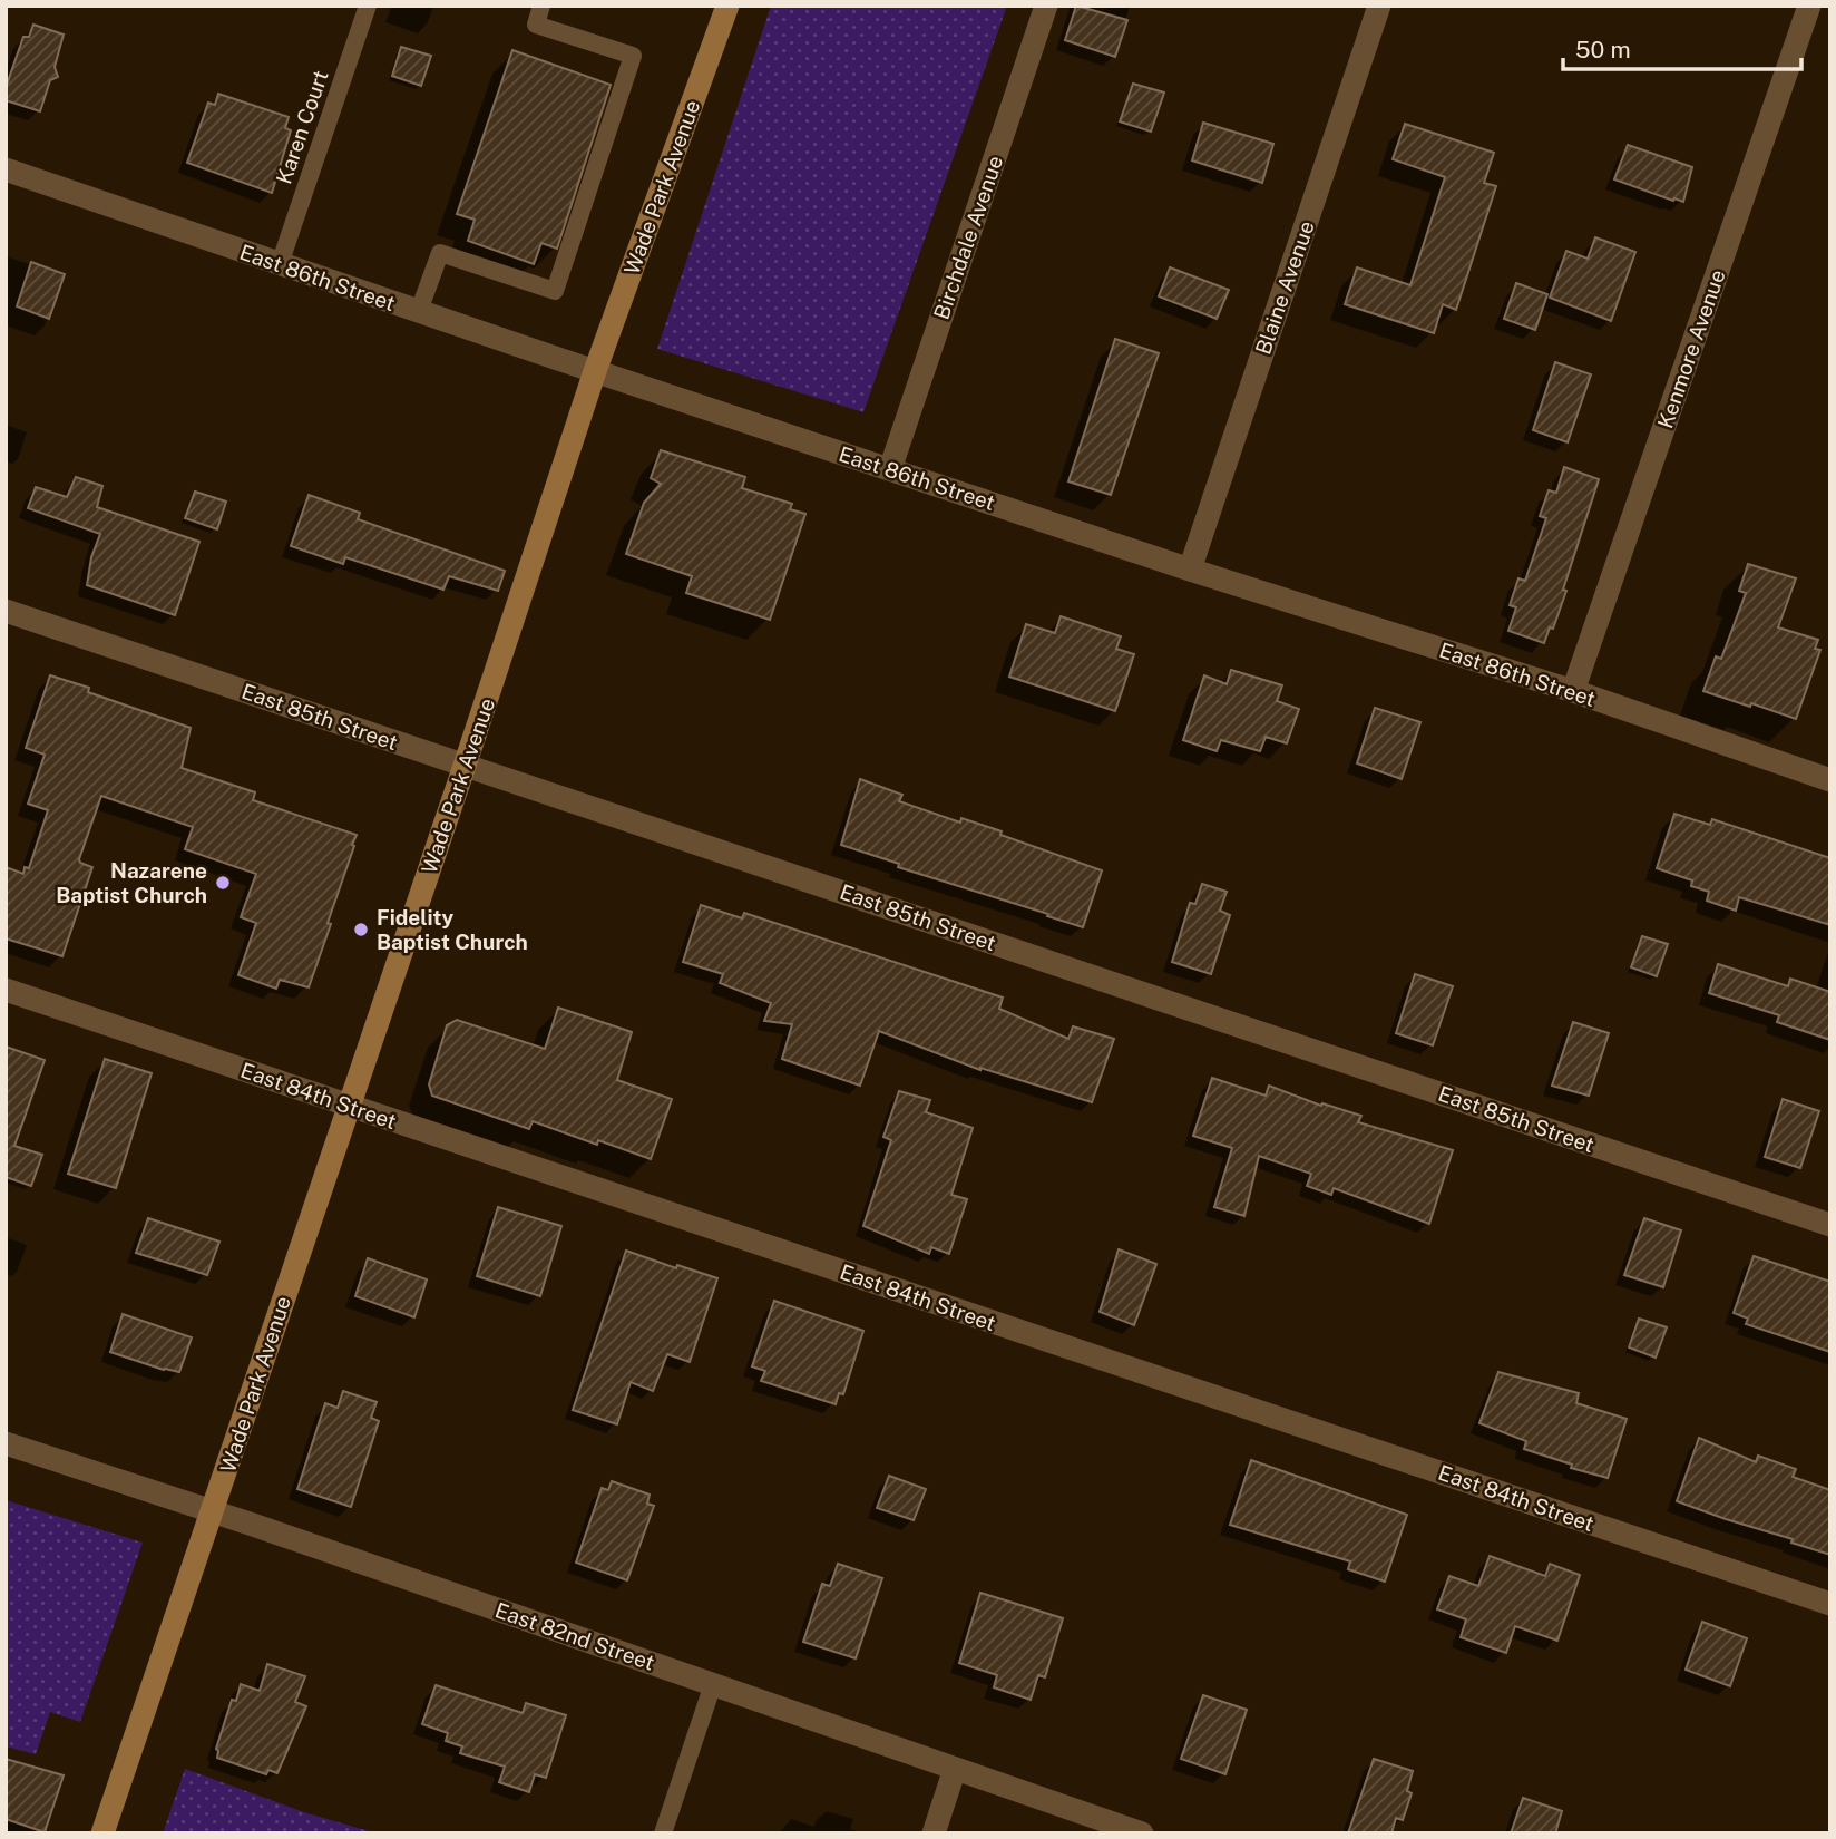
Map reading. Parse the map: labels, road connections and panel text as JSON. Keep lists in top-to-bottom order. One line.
{"streets":{"street":["Wade Park Avenue","Birchdale Avenue","East 86th Street","Blaine Avenue","Kenmore Avenue","East 85th Street","East 84th Street","East 82nd Street"],"lane":["Karen Court"]},"crossings":[["Karen Court","East 86th Street"],["Wade Park Avenue","East 86th Street"],["Wade Park Avenue","East 85th Street"],["Wade Park Avenue","East 84th Street"],["Wade Park Avenue","East 82nd Street"],["Birchdale Avenue","East 86th Street"],["East 86th Street","Blaine Avenue"],["East 86th Street","Kenmore Avenue"]],"places":["Nazarene Baptist Church","Fidelity Baptist Church"],"scale_bar":"50 m"}
